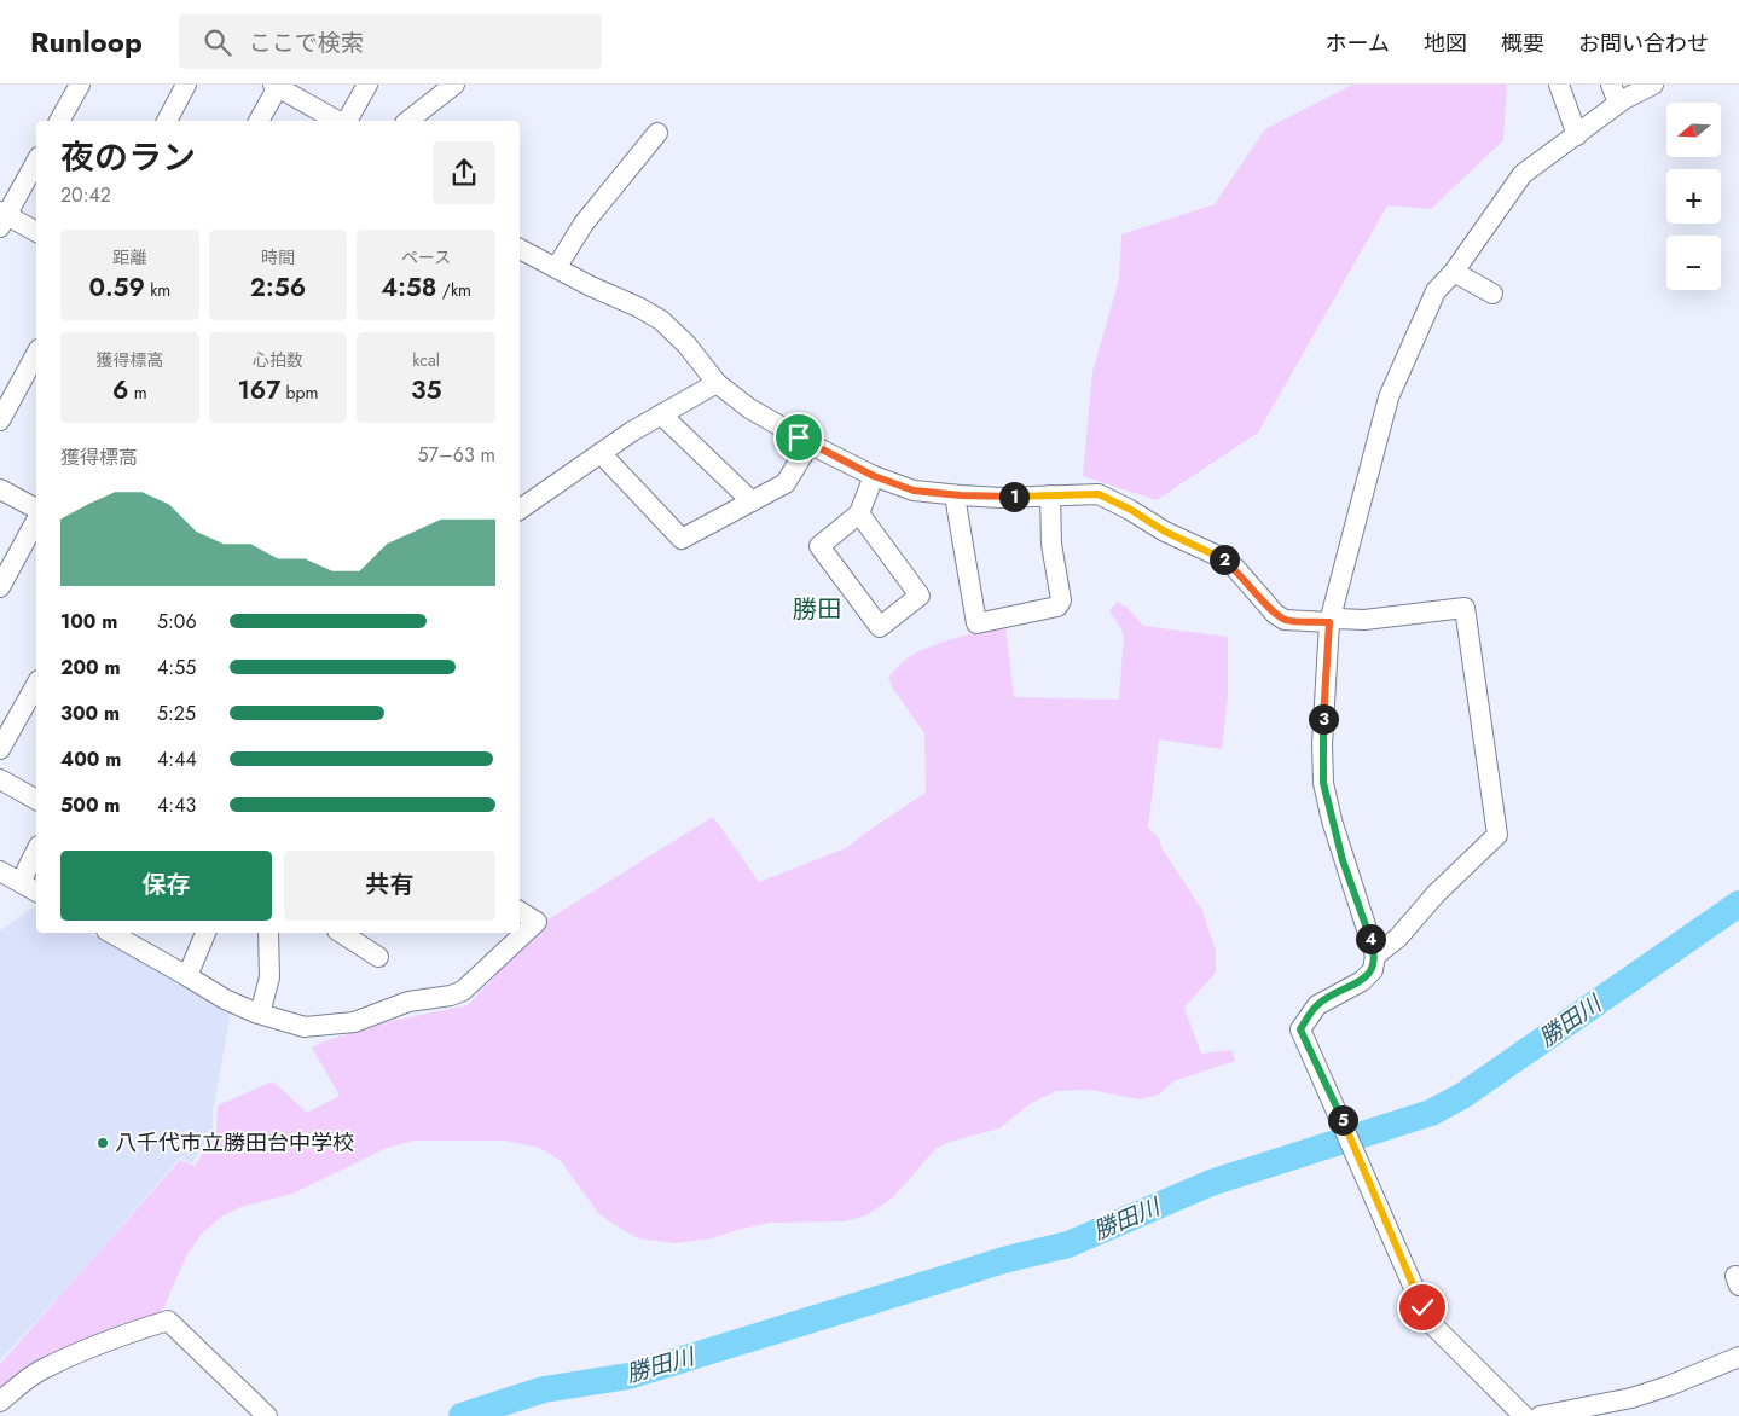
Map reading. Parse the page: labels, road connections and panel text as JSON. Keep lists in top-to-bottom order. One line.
{"districts":["勝田"],"water":["勝田川"],"places":["八千代市立勝田台中学校"],"north":"left","page":{"header":"Runloop","search":"ここで検索","nav":["ホーム","地図","概要","お問い合わせ"],"map_buttons":["+","−"],"heading":["夜のラン","20:42"],"stats":[["距離","0.59 km"],["時間","2:56"],["ペース","4:58 /km"],["獲得標高","6 m"],["心拍数","167 bpm"],["kcal","35"]],"chart":["獲得標高","57–63 m"],"pins":["1","2","3","4","5"],"list":[{"name":"100 m","note":"5:06"},{"name":"200 m","note":"4:55"},{"name":"300 m","note":"5:25"},{"name":"400 m","note":"4:44"},{"name":"500 m","note":"4:43"}],"buttons":["保存","共有"]}}
